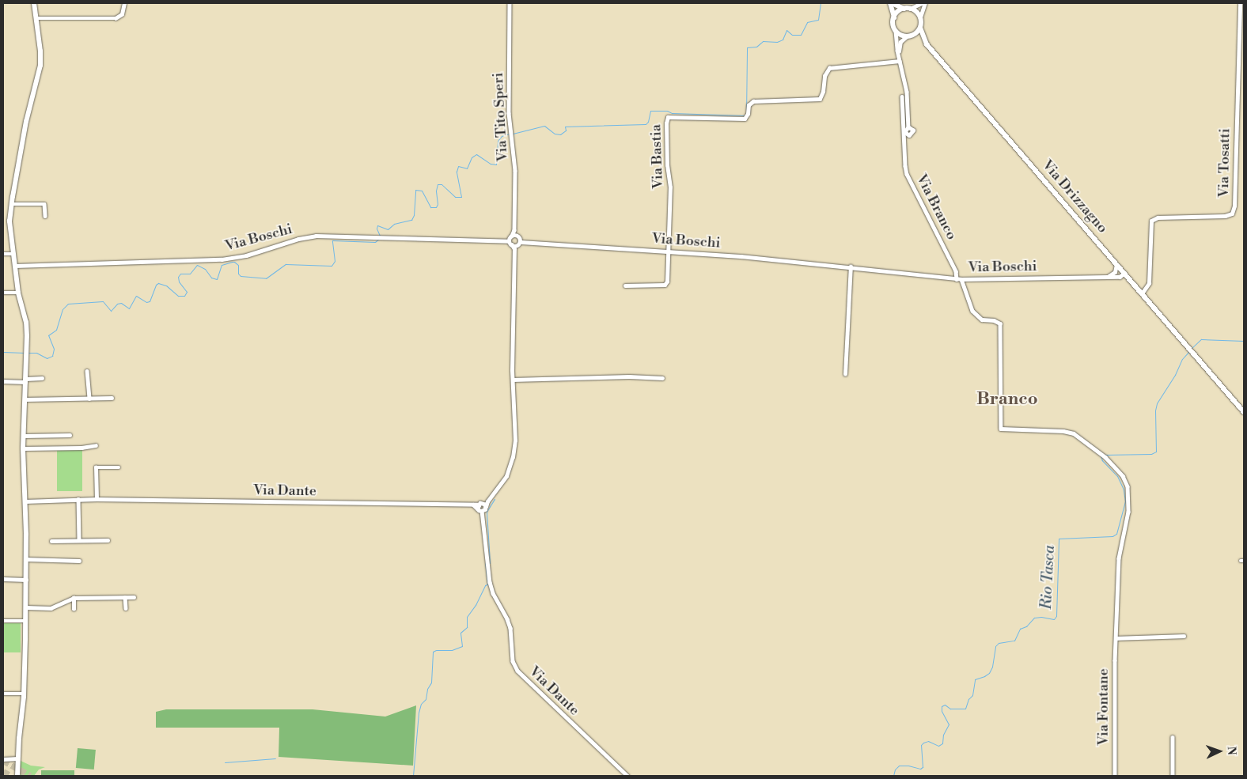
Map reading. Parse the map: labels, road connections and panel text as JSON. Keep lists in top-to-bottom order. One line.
{"streets":{"main road":["Via Drizzagno"],"street":["Via Tito Speri","Via Bastia","Via Tosatti","Via Branco","Via Boschi","Via Dante","Via Fontane"]},"crossings":[["Via Bastia","Via Boschi"],["Via Tosatti","Via Drizzagno"],["Via Drizzagno","Via Boschi"],["Via Branco","Via Boschi"],["Via Branco","Via Fontane"]],"districts":["Branco"],"water":["Rio Tasca"],"north":"right"}
